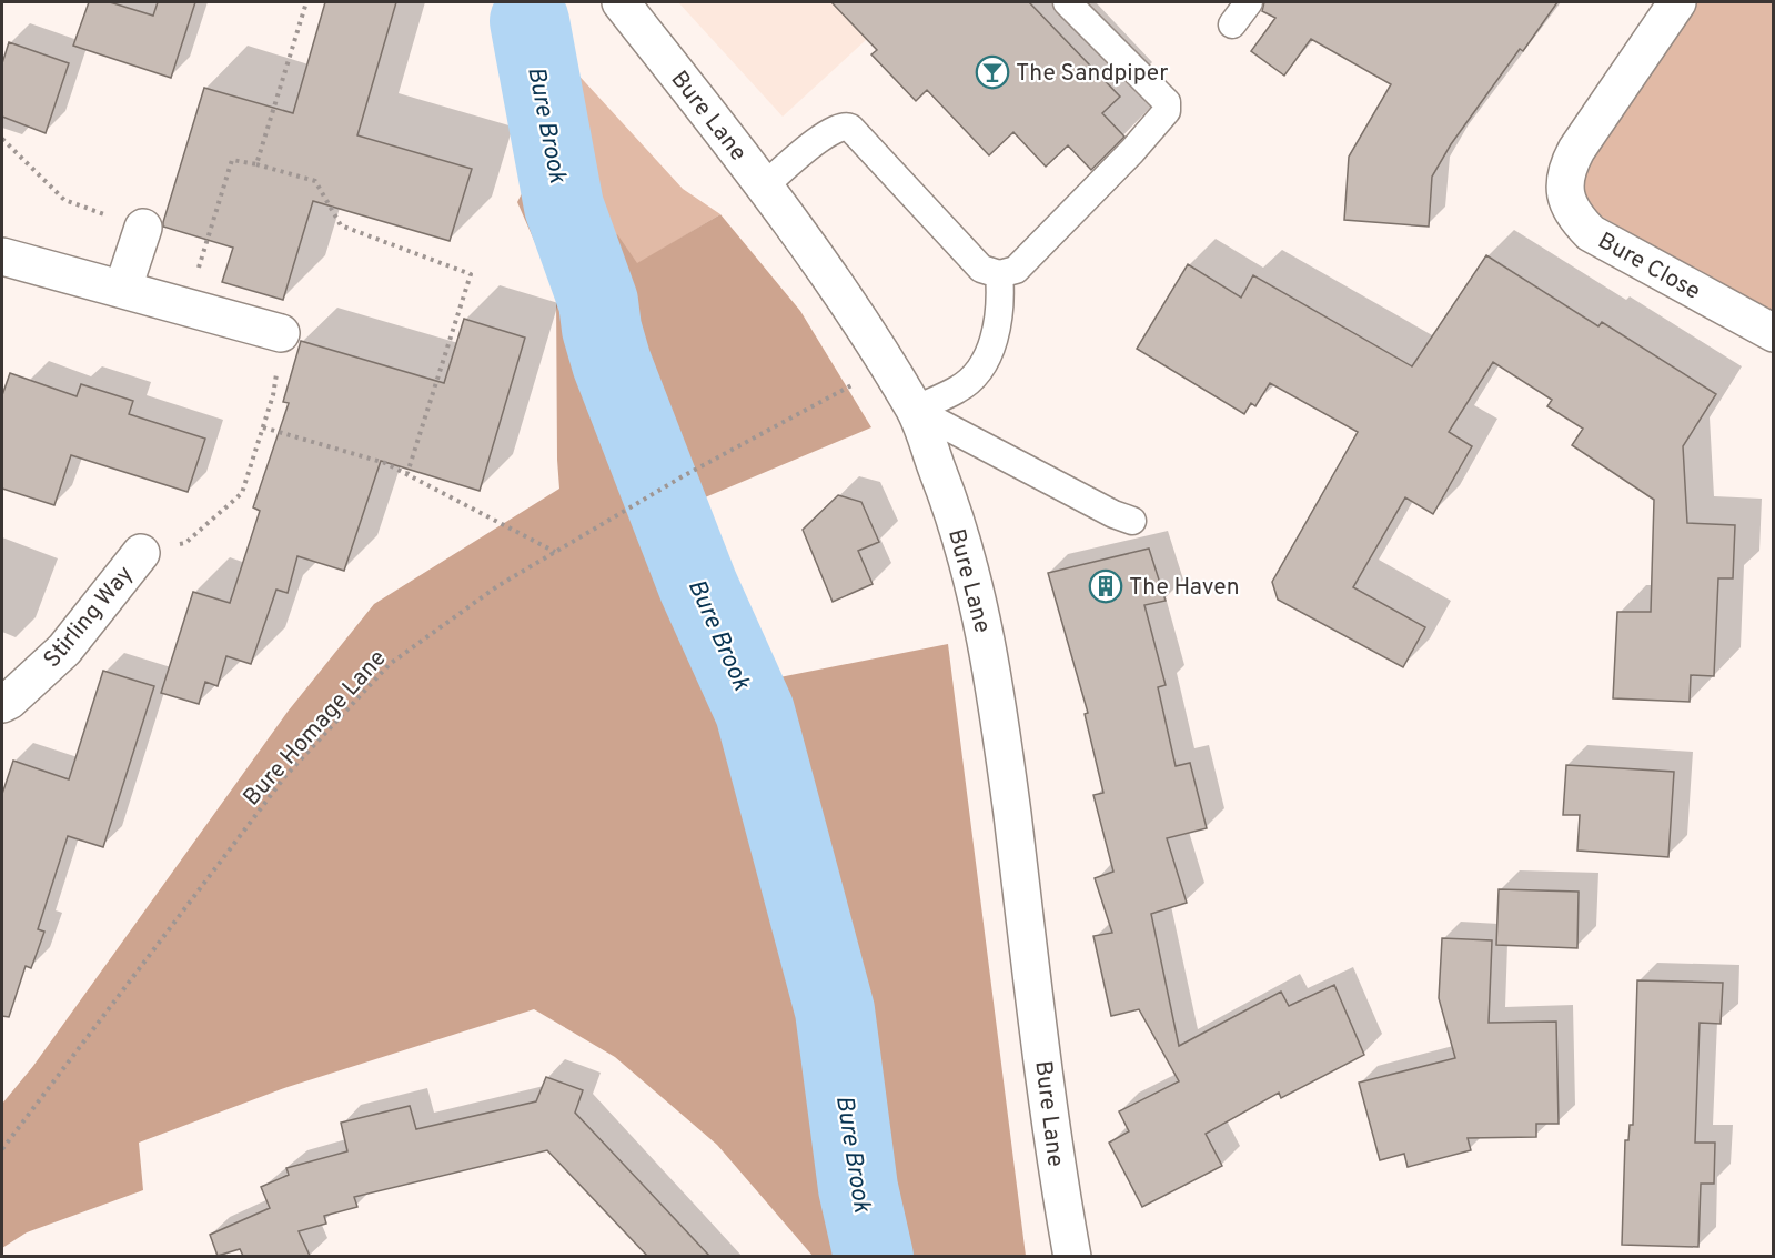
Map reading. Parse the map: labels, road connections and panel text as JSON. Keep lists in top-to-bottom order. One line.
{"streets":{"street":["Bure Lane","Bure Close","Stirling Way"],"path":["Bure Homage Lane"]},"water":["Bure Brook"],"places":{"bar":["The Sandpiper"],"building":["The Haven"]}}
